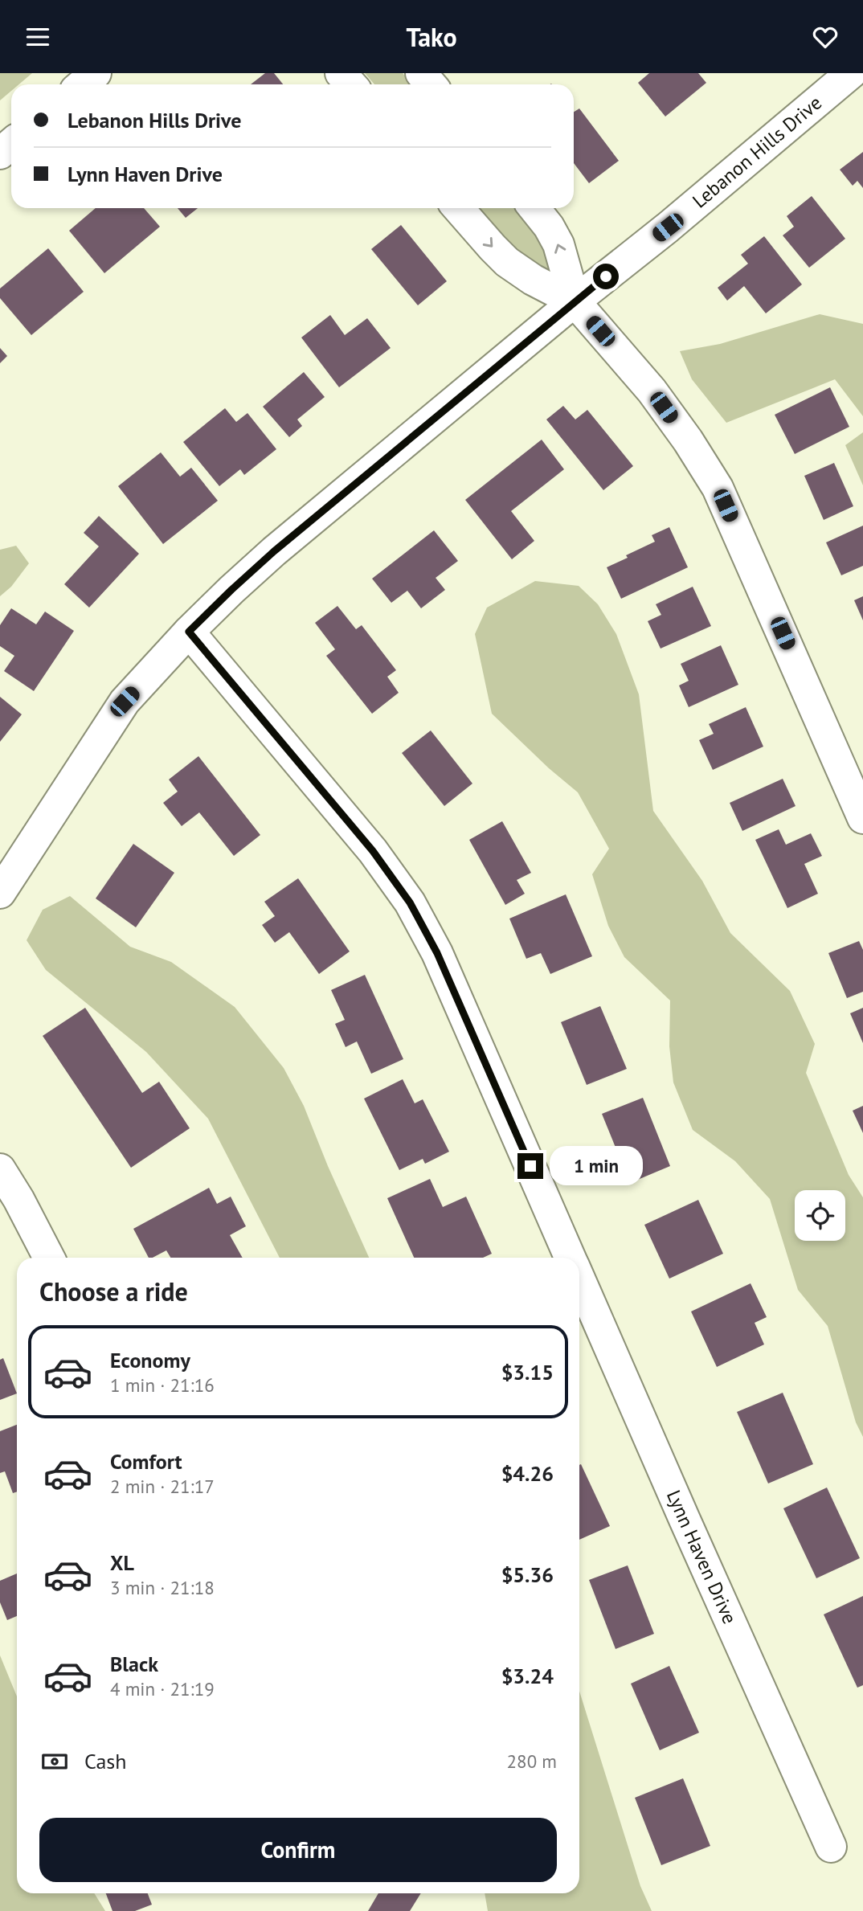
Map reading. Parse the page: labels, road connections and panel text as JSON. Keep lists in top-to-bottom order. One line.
{"streets":{"street":["Lebanon Hills Drive","Lynn Haven Drive"]},"crossings":[["Lebanon Hills Drive","Lynn Haven Drive"]],"page":{"header":"Tako","banner":["Lebanon Hills Drive","Lynn Haven Drive"],"bubble":"1 min","heading":"Choose a ride","list":[{"name":"Economy","note":"1 min · 21:16","value":"$3.15"},{"name":"Comfort","note":"2 min · 21:17","value":"$4.26"},{"name":"XL","note":"3 min · 21:18","value":"$5.36"},{"name":"Black","note":"4 min · 21:19","value":"$3.24"}],"pay":["Cash","280 m"],"buttons":"Confirm"}}
